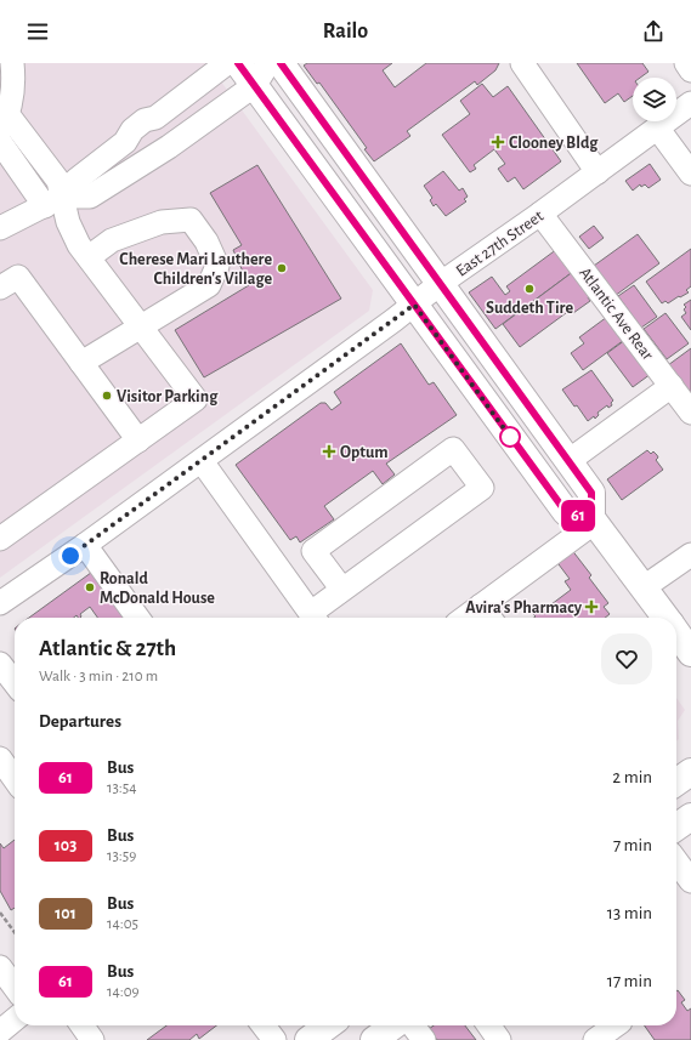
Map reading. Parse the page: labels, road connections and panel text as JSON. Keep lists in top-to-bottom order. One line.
{"streets":{"street":["East 27th Street","Atlantic Ave Rear"]},"crossings":[["East 27th Street","Atlantic Ave Rear"]],"places":{"health":["Clooney Bldg","Optum","Avira's Pharmacy"],"other":["Cherese Mari Lauthere Children's Village","Suddeth Tire","Visitor Parking","Ronald McDonald House"]},"lines":["bus line 61"],"page":{"header":"Railo","on_map":"61","heading":[["Atlantic & 27th","Walk · 3 min · 210 m"],"Departures"],"list":[{"mark":"61","name":"Bus","note":"13:54","value":"2 min"},{"mark":"103","name":"Bus","note":"13:59","value":"7 min"},{"mark":"101","name":"Bus","note":"14:05","value":"13 min"},{"mark":"61","name":"Bus","note":"14:09","value":"17 min"}]}}
